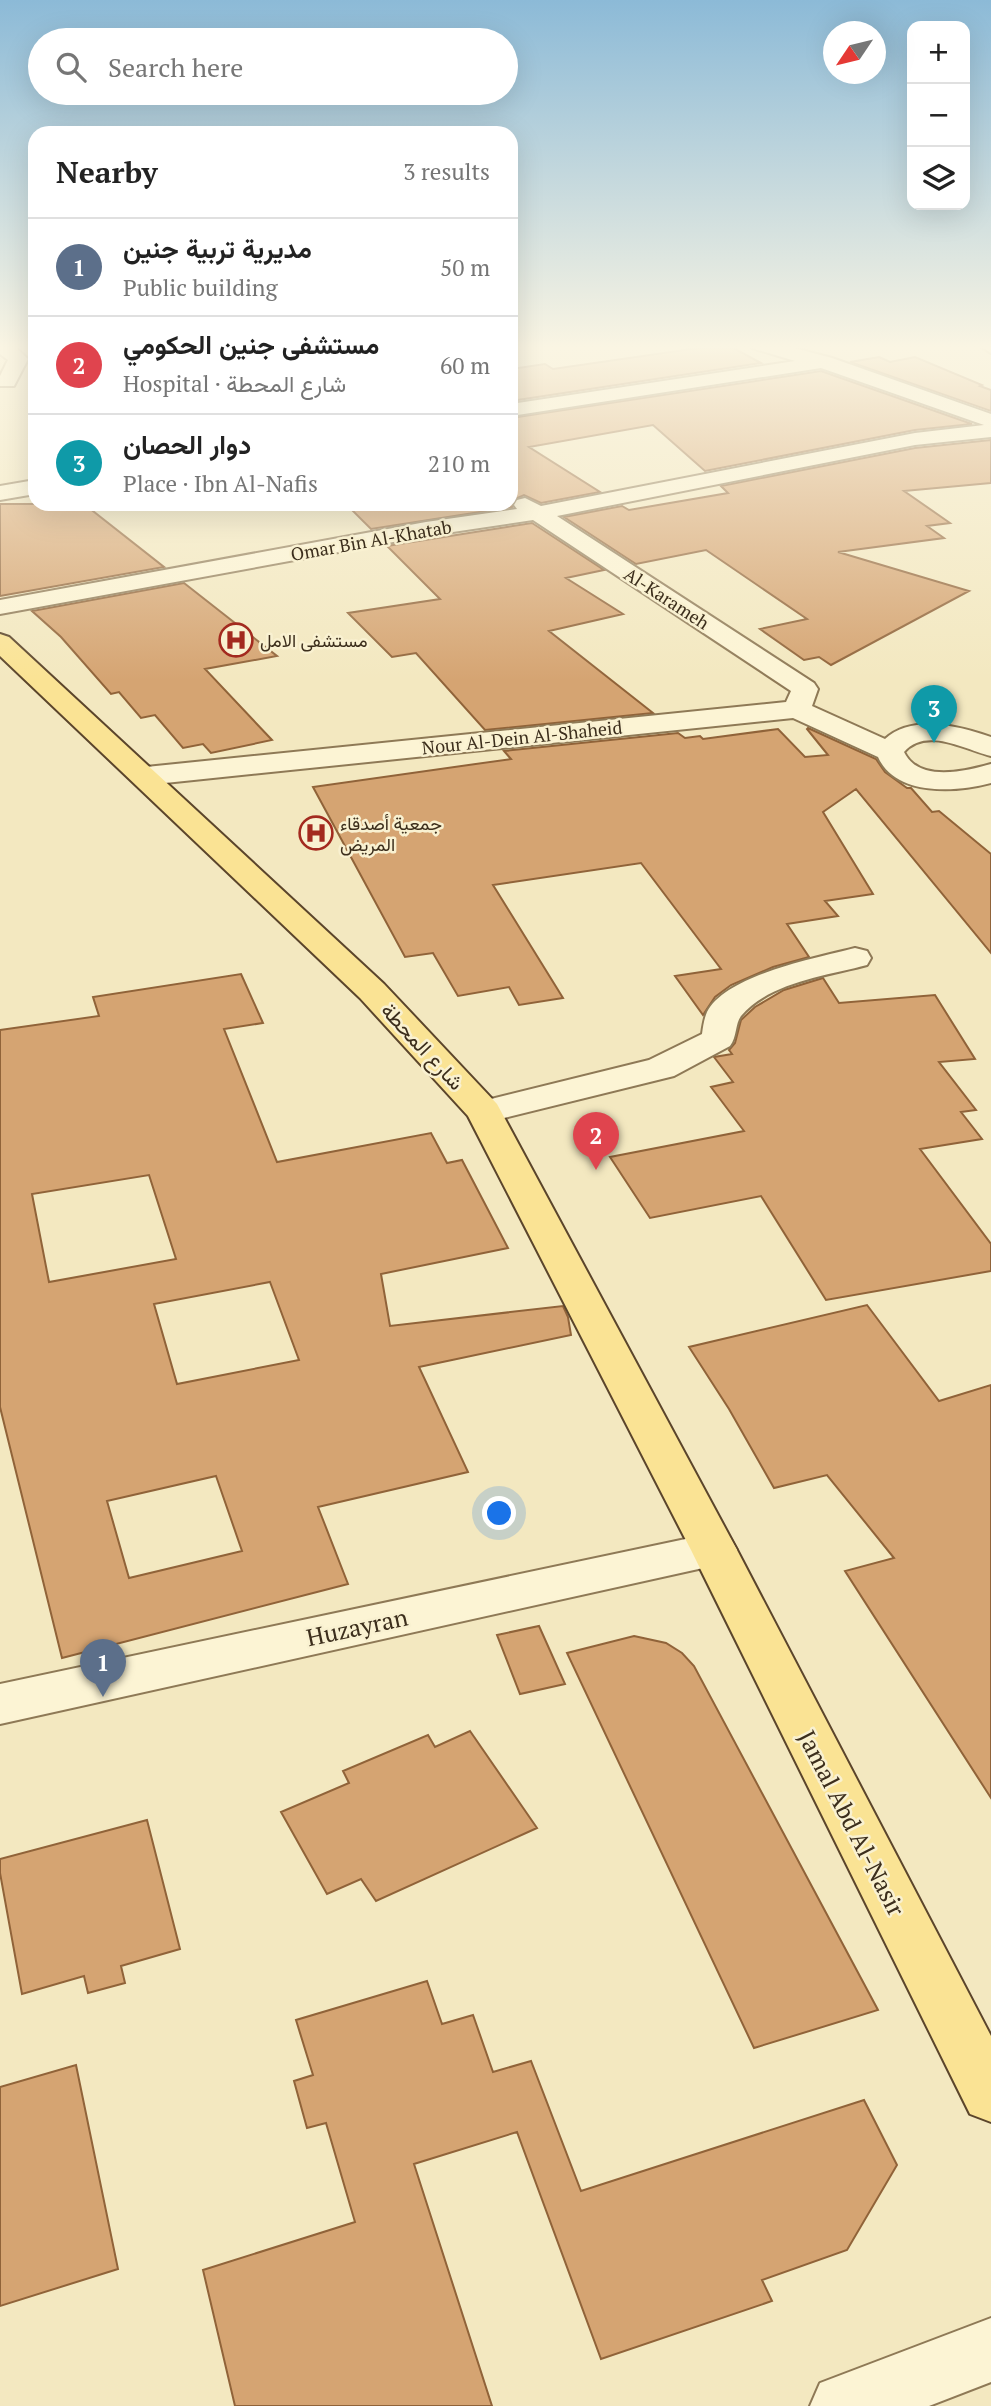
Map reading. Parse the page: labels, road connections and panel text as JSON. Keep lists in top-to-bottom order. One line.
{"streets":{"main road":["شارع المحطة","Jamal Abd Al-Nasir"],"street":["Omar Bin Al-Khatab","Al-Karameh","Nour Al-Dein Al-Shaheid","Huzayran"]},"crossings":[["Omar Bin Al-Khatab","Al-Karameh"],["Al-Karameh","Nour Al-Dein Al-Shaheid"],["Nour Al-Dein Al-Shaheid","شارع المحطة"],["شارع المحطة","Huzayran"],["شارع المحطة","Jamal Abd Al-Nasir"],["Huzayran","Jamal Abd Al-Nasir"]],"places":{"hospital":["مستشفى الامل","جمعية أصدقاء المريض"]},"north":"bottom left","page":{"map_buttons":["+","−"],"search":"Search here","heading":["Nearby","3 results"],"list":[{"mark":"1","name":"مديرية تربية جنين","note":"Public building","value":"50 m"},{"mark":"2","name":"مستشفى جنين الحكومي","note":"Hospital · شارع المحطة","value":"60 m"},{"mark":"3","name":"دوار الحصان","note":"Place · Ibn Al-Nafis","value":"210 m"}],"pins":["3","2","1"]}}
